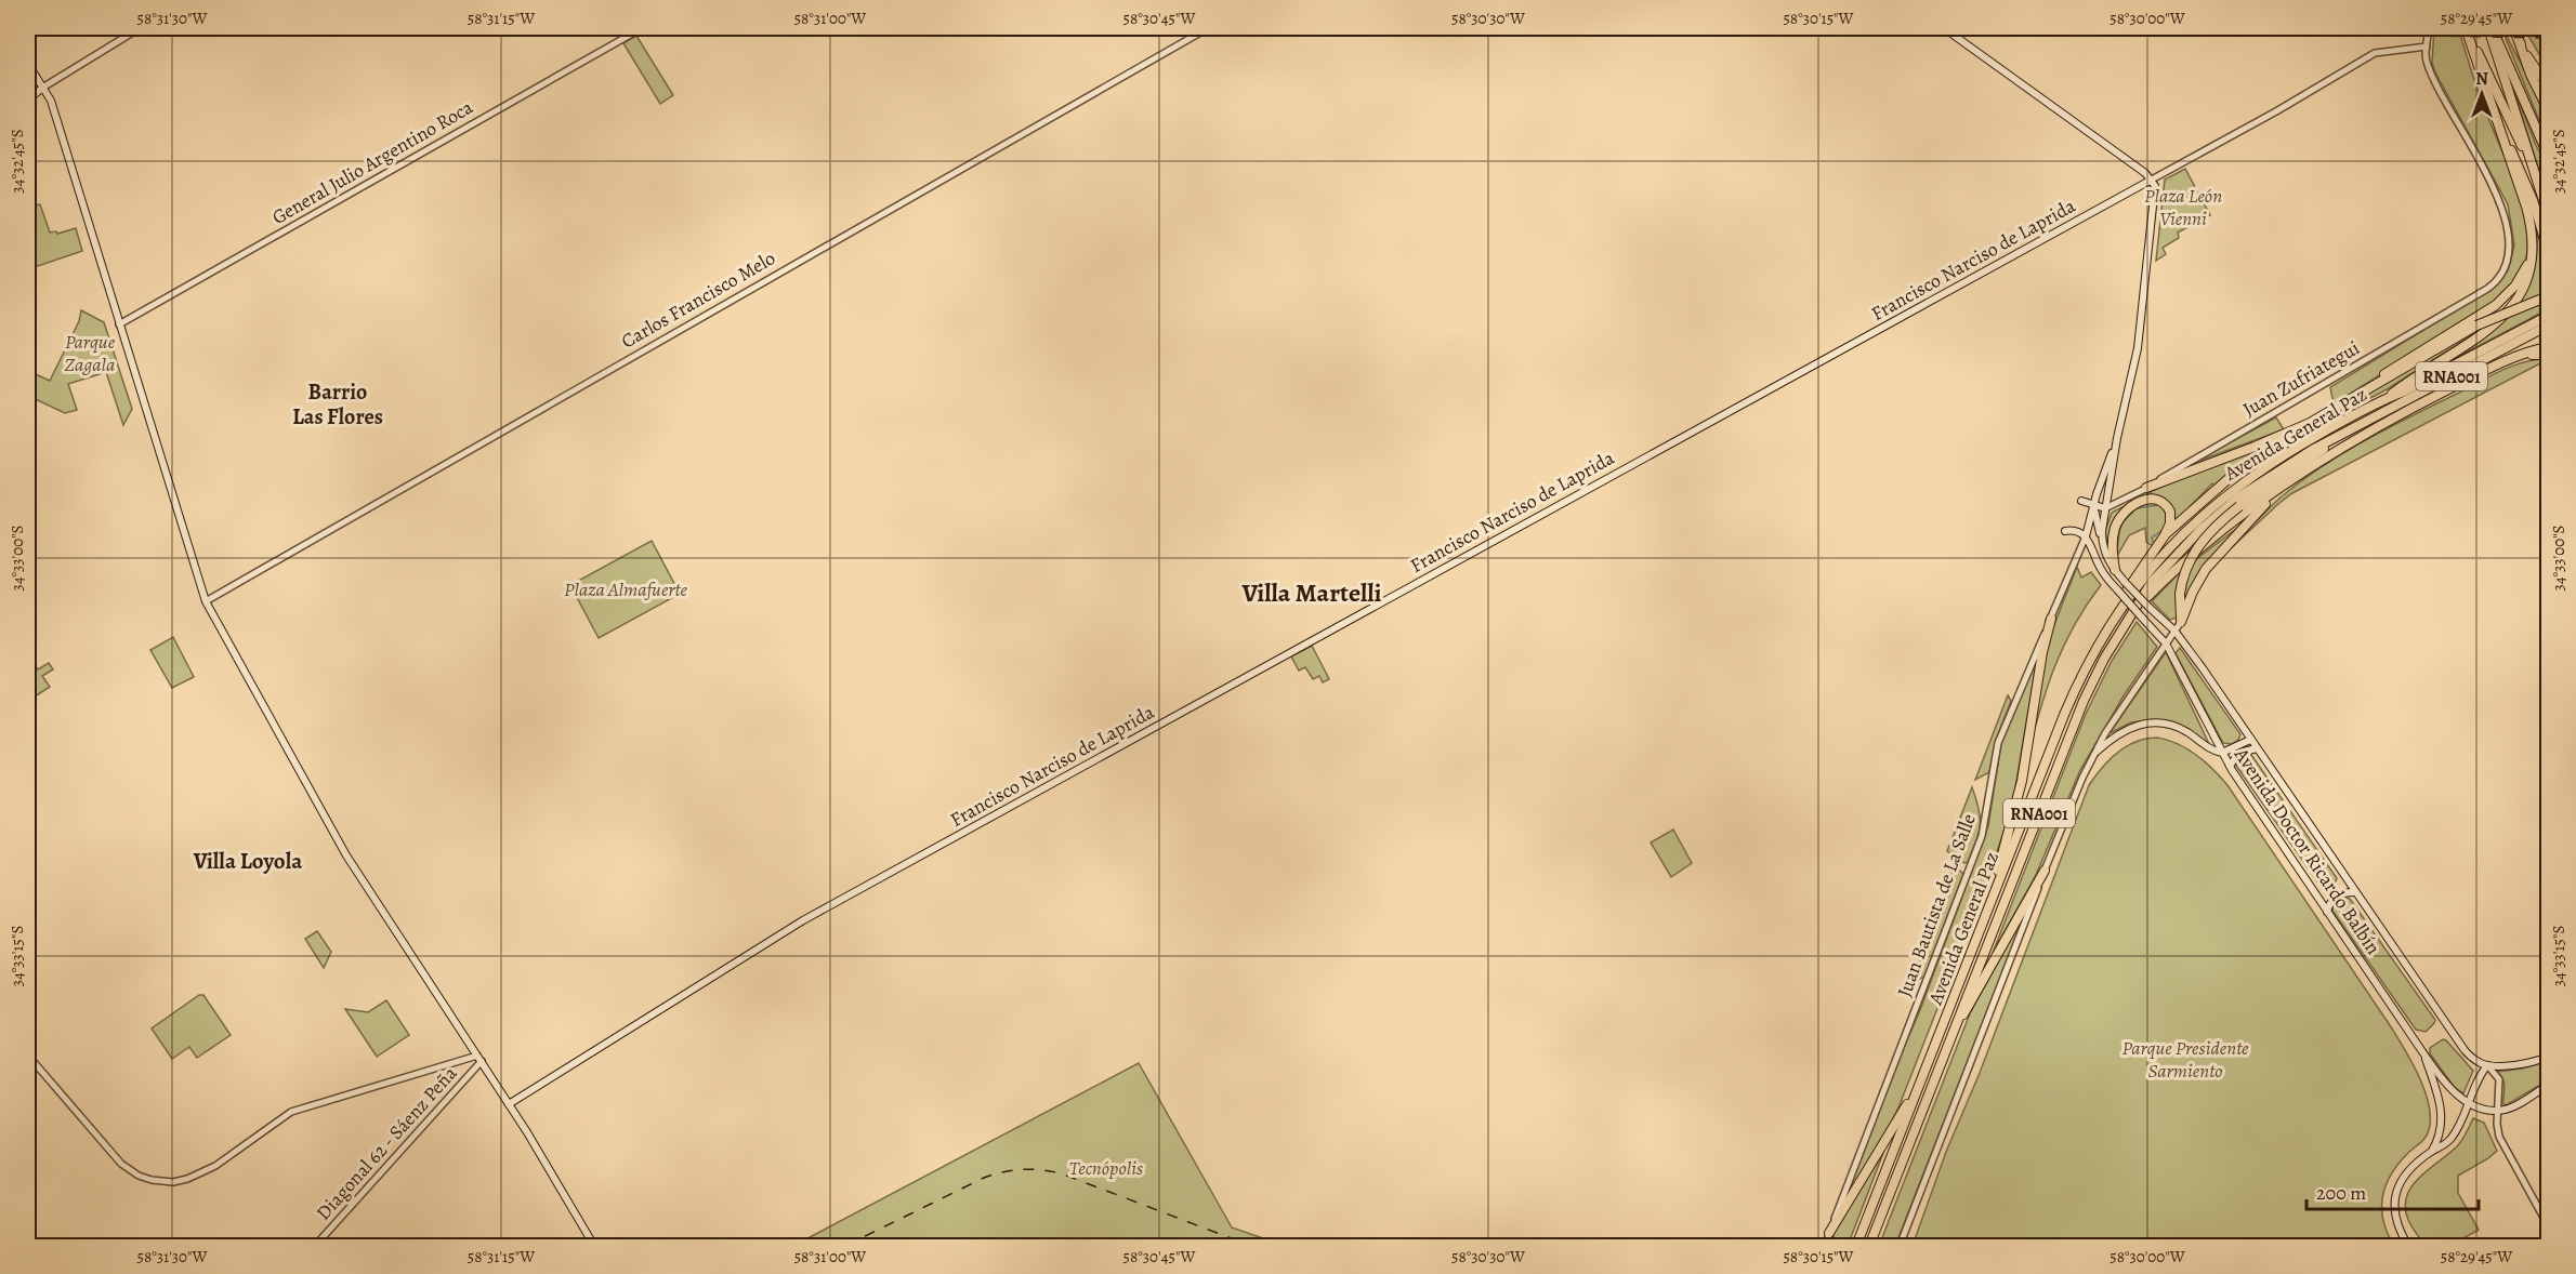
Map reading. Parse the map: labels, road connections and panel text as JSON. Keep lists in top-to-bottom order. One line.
{"streets":{"highway":["RNA001","Avenida General Paz"],"main road":["Francisco Narciso de Laprida","Avenida Doctor Ricardo Balbín","Juan Bautista de La Salle"],"street":["General Julio Argentino Roca","Carlos Francisco Melo","Juan Zufriategui","Diagonal 62 - Sáenz Peña"]},"crossings":[["Francisco Narciso de Laprida","Juan Zufriategui"],["Juan Zufriategui","Juan Bautista de La Salle"],["Avenida General Paz","Avenida Doctor Ricardo Balbín"],["Avenida Doctor Ricardo Balbín","Juan Bautista de La Salle"]],"districts":["Barrio Las Flores","Villa Martelli","Villa Loyola"],"parks":["Plaza León Vienni","Parque Zagala","Plaza Almafuerte","Parque Presidente Sarmiento","Tecnópolis"],"scale_bar":"200 m","north":"top","coordinates":["58°31'30\"W","58°31'15\"W","58°31'00\"W","58°30'45\"W","58°30'30\"W","58°30'15\"W","58°30'00\"W","58°29'45\"W","34°32'45\"S","34°33'00\"S","34°33'15\"S"]}
